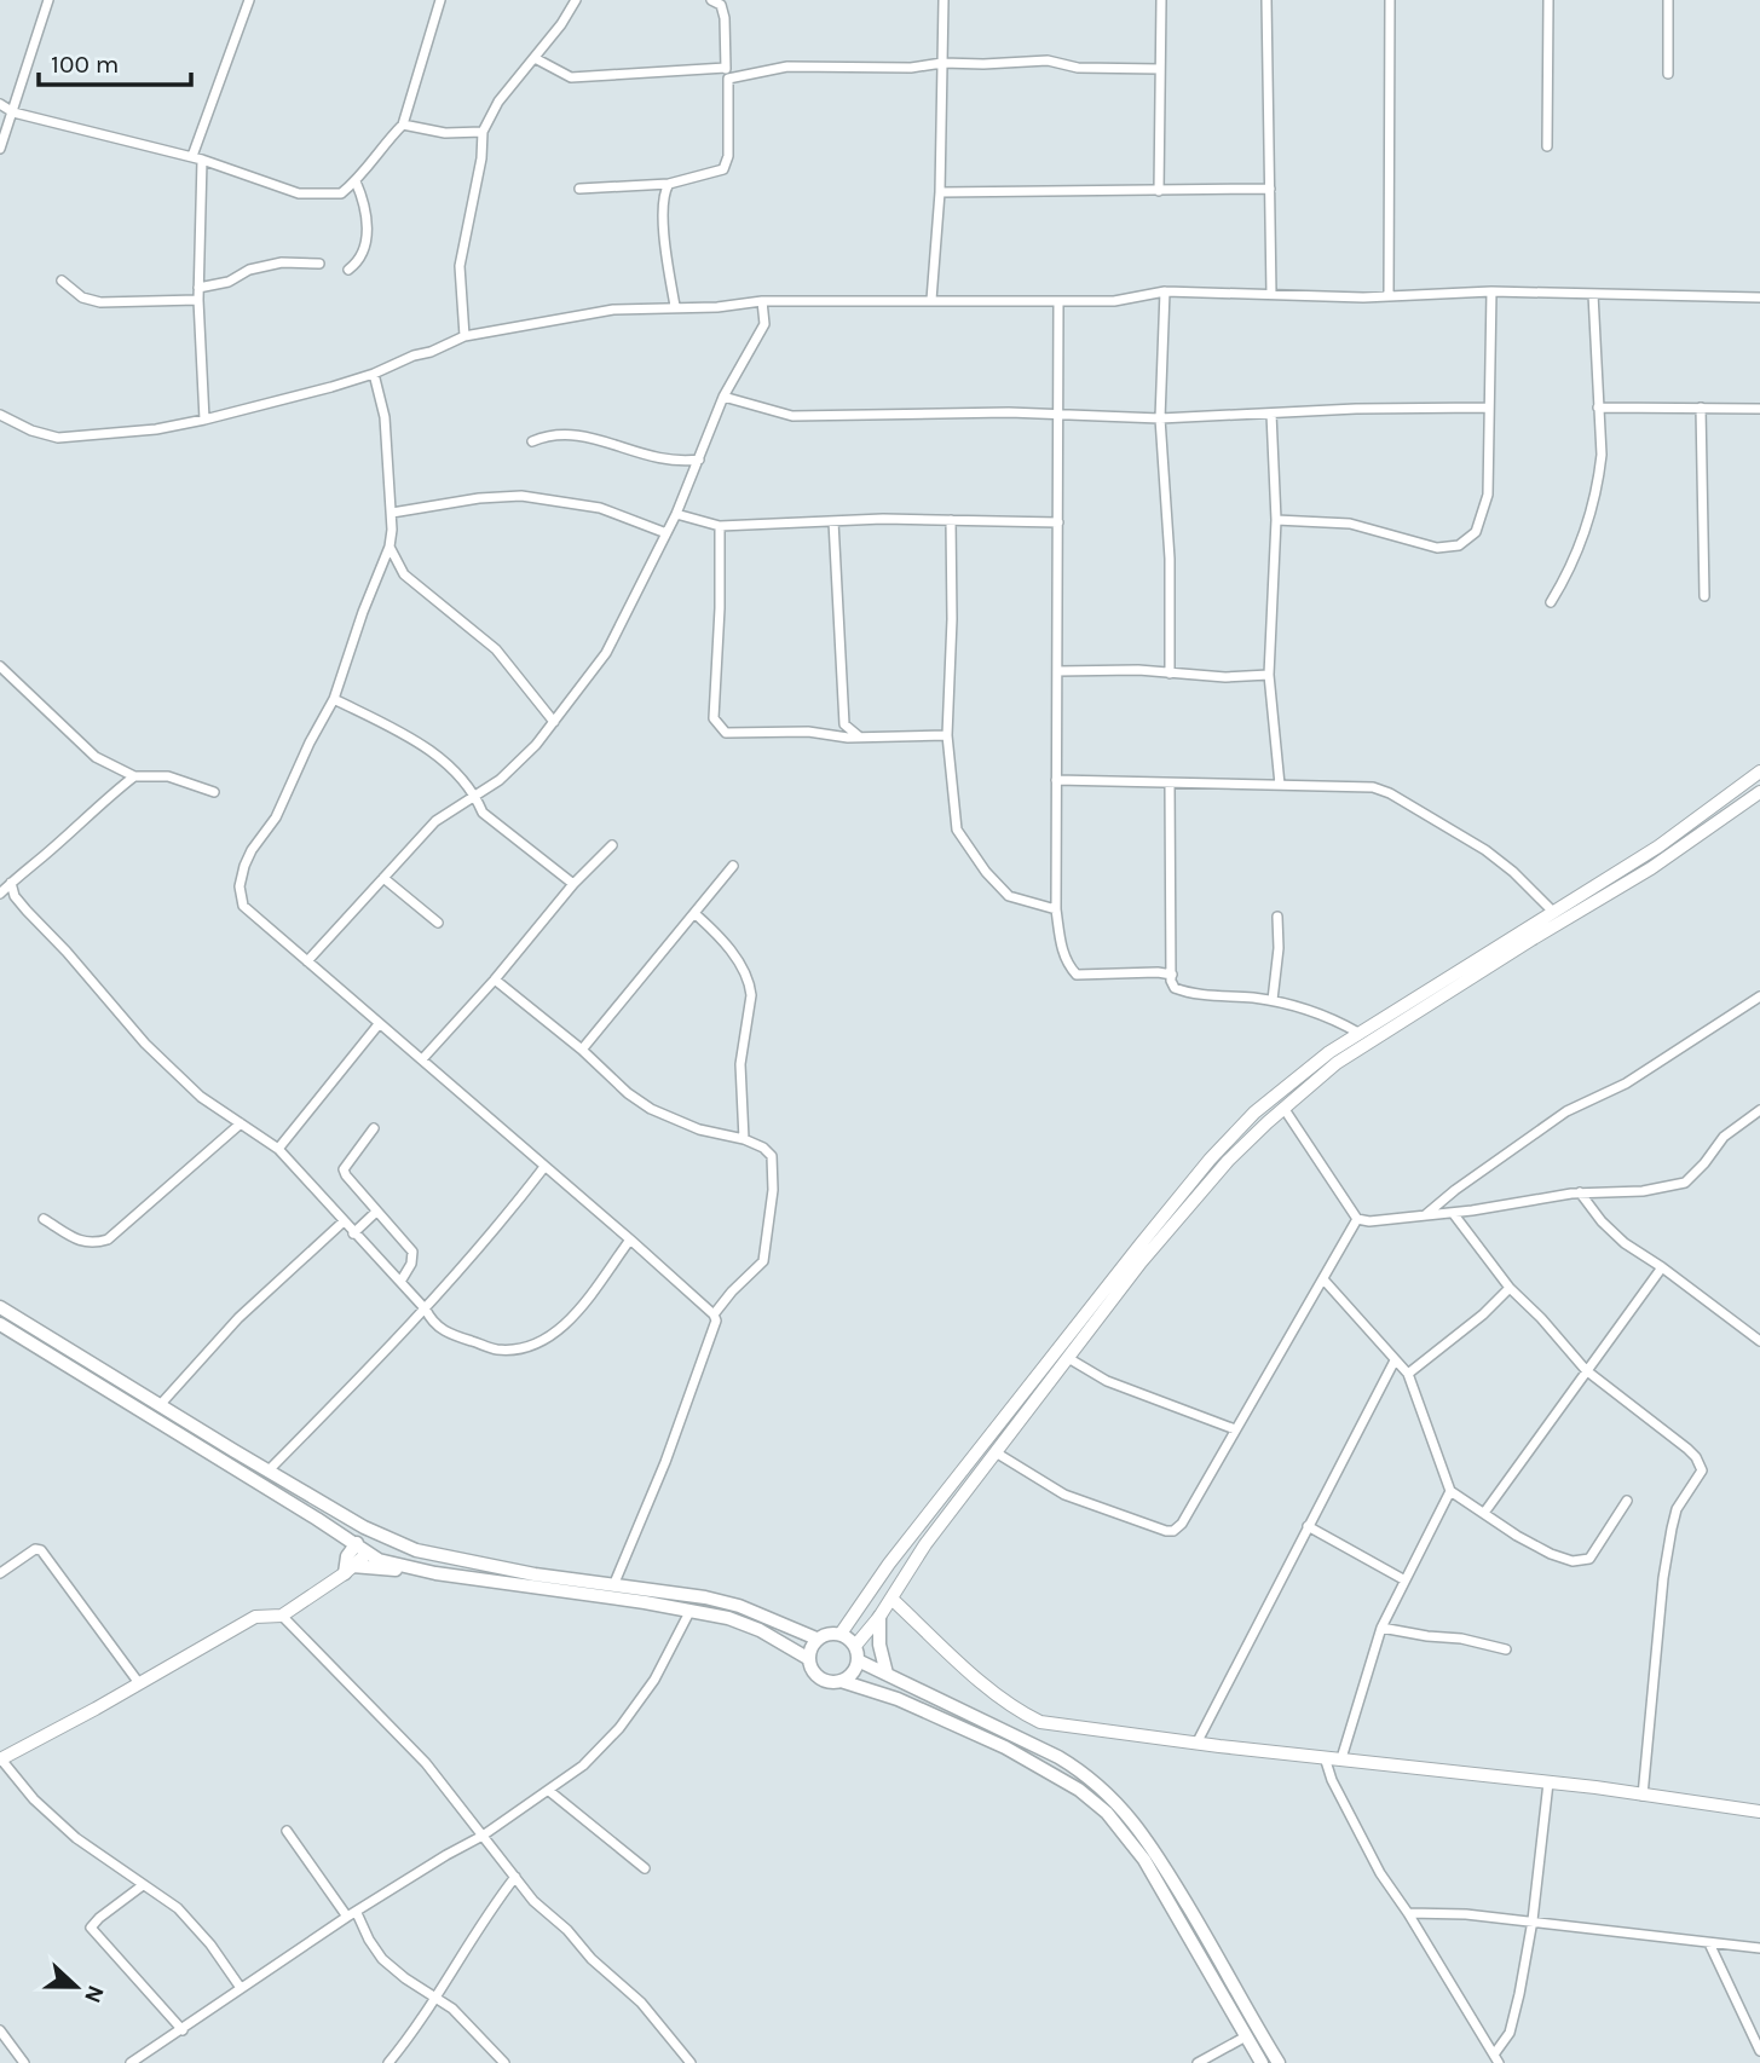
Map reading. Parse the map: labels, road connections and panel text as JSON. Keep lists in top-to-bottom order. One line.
{"scale_bar":"100 m","north":"right"}
